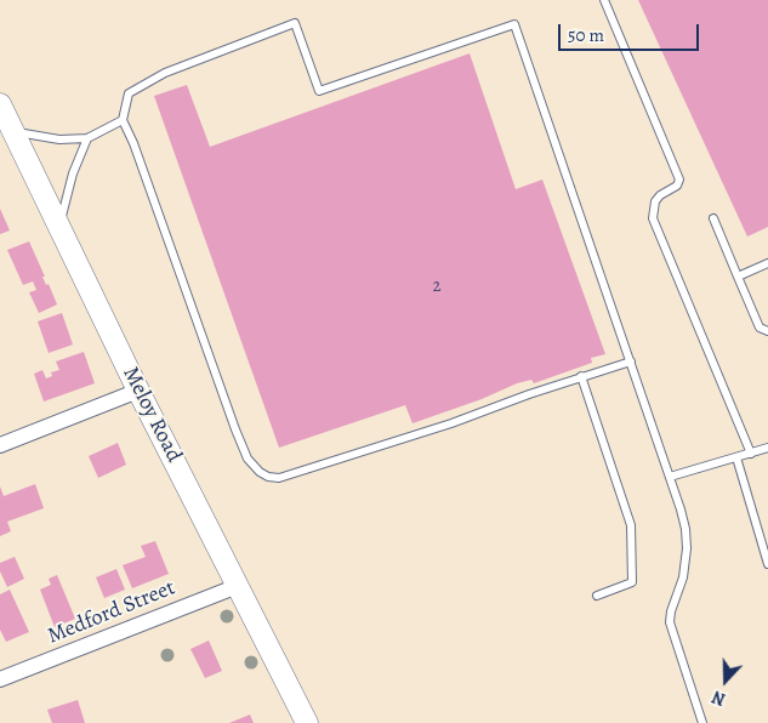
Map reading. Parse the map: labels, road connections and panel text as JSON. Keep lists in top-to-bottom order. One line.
{"streets":{"main road":["Meloy Road"],"street":["Medford Street"]},"crossings":[["Meloy Road","Medford Street"]],"house_numbers":["2"],"scale_bar":"50 m","north":"bottom"}
